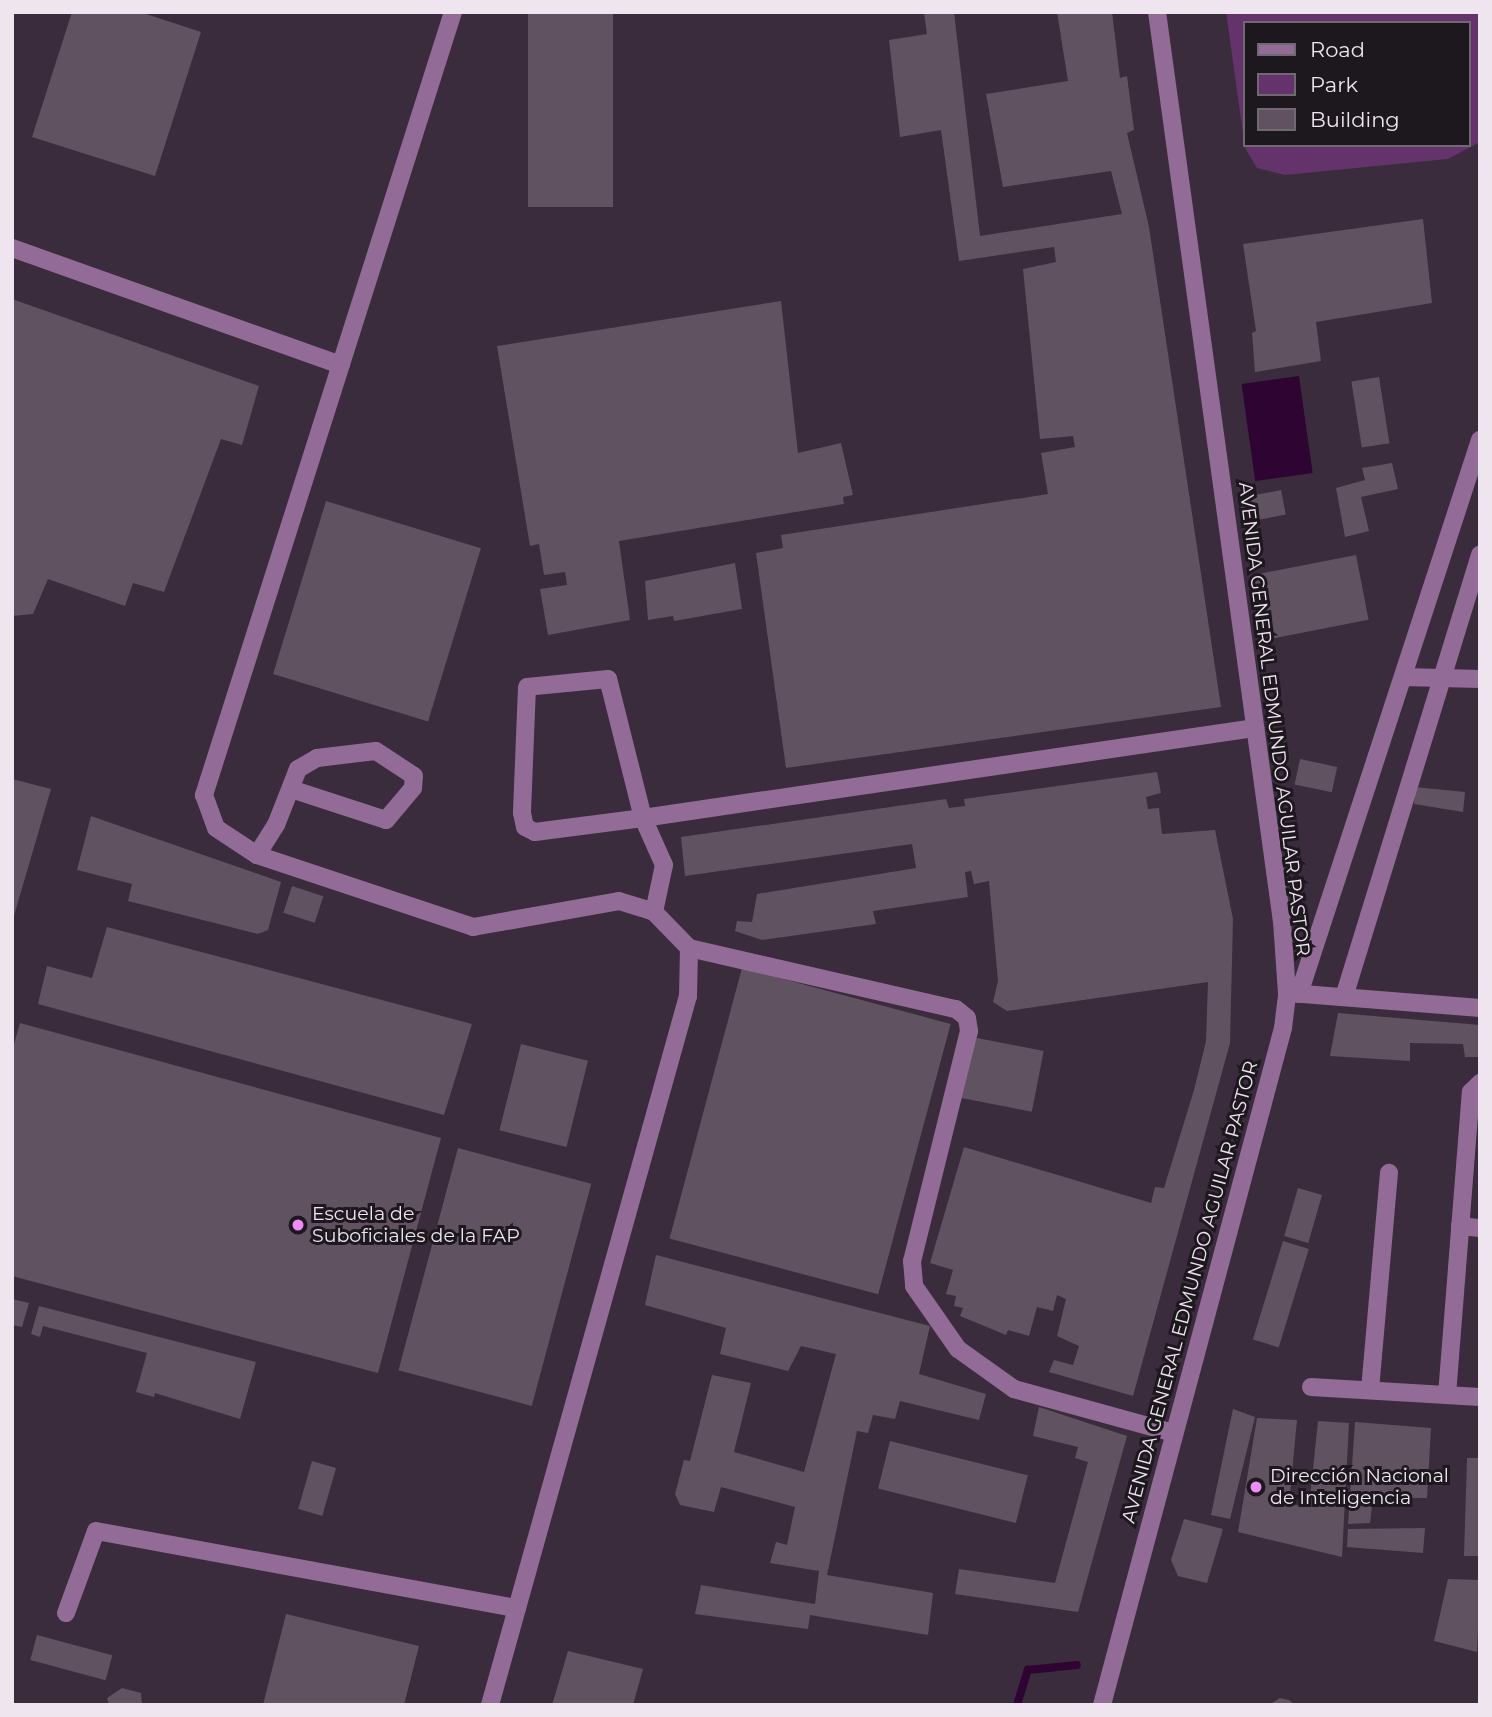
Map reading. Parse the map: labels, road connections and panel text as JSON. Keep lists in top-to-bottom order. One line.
{"streets":{"street":["AVENIDA GENERAL EDMUNDO AGUILAR PASTOR"]},"places":["Escuela de Suboficiales de la FAP","Dirección Nacional de Inteligencia"],"legend":["Road","Park","Building"]}
